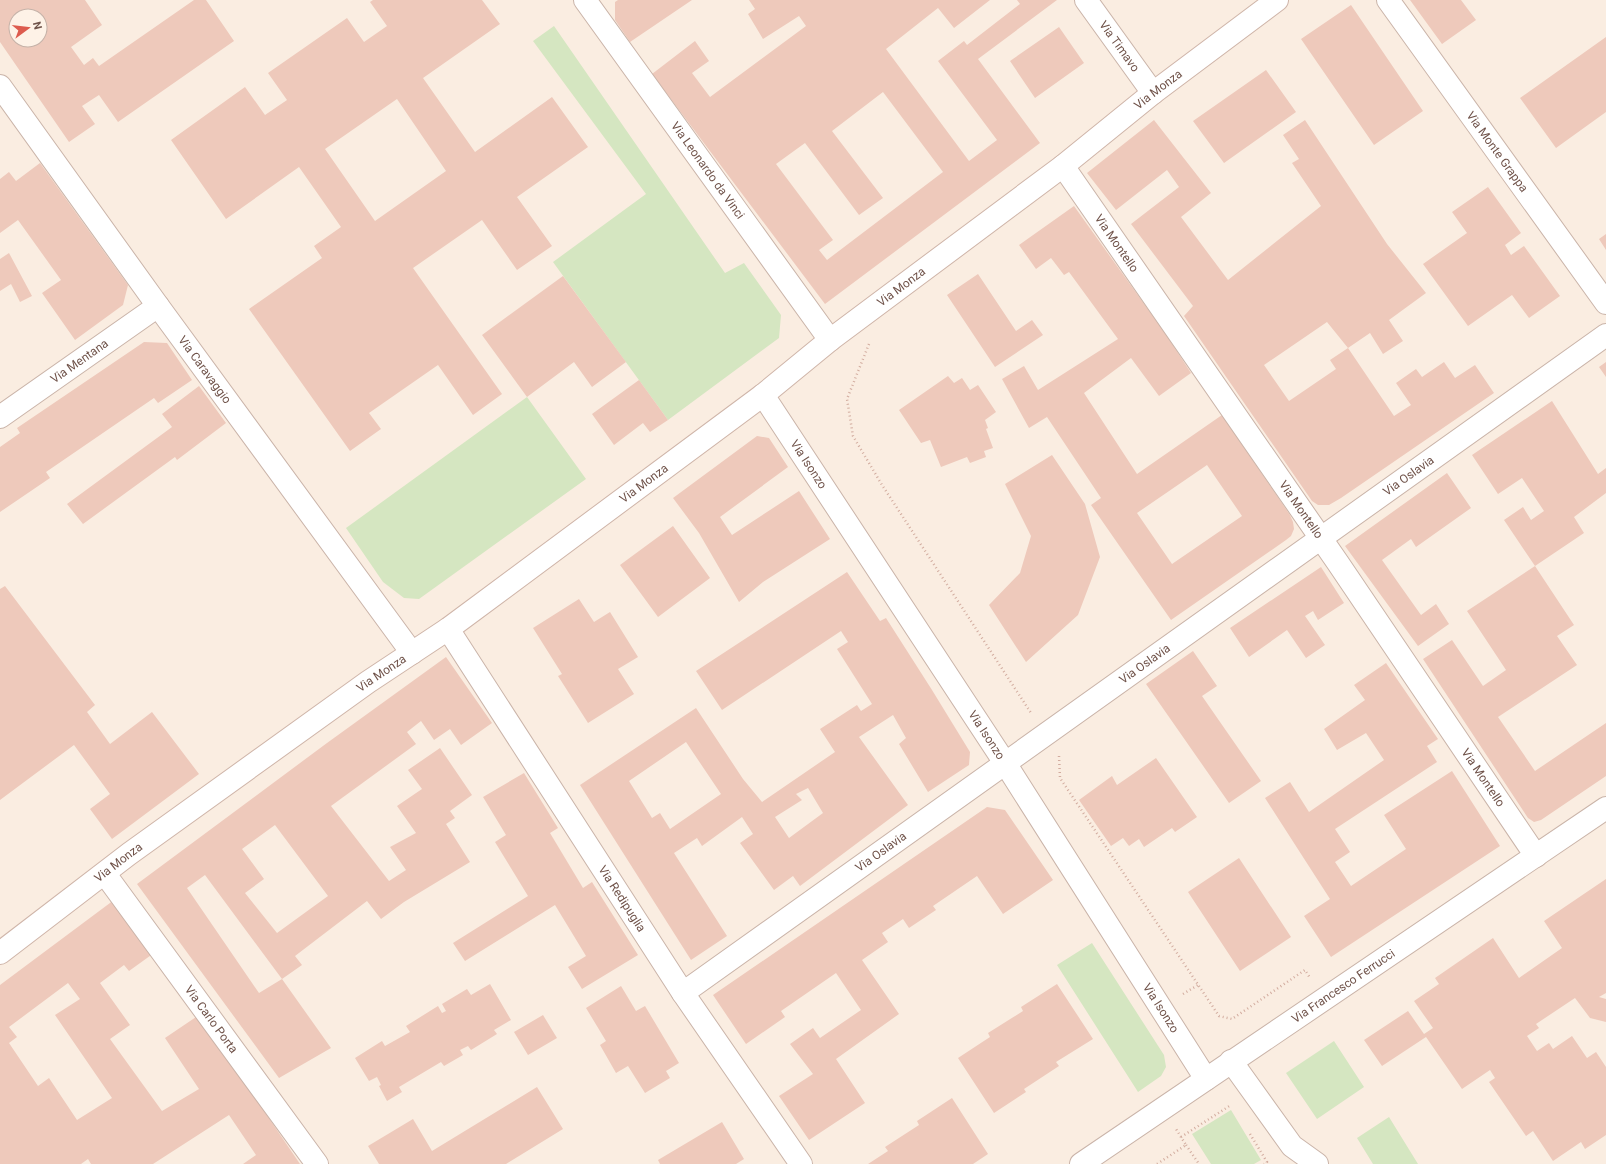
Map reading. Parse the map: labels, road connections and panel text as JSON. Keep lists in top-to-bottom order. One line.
{"streets":{"street":["Via Timavo","Via Monza","Via Monte Grappa","Via Leonardo da Vinci","Via Montello","Via Mentana","Via Caravaggio","Via Isonzo","Via Oslavia","Via Redipuglia","Via Francesco Ferrucci","Via Carlo Porta"]},"crossings":[["Via Timavo","Via Monza"],["Via Monza","Via Leonardo da Vinci"],["Via Monza","Via Montello"],["Via Monza","Via Caravaggio"],["Via Monza","Via Isonzo"],["Via Monza","Via Redipuglia"],["Via Monza","Via Carlo Porta"],["Via Montello","Via Oslavia"],["Via Montello","Via Francesco Ferrucci"],["Via Mentana","Via Caravaggio"],["Via Isonzo","Via Oslavia"],["Via Isonzo","Via Francesco Ferrucci"],["Via Oslavia","Via Redipuglia"]],"north":"right"}
